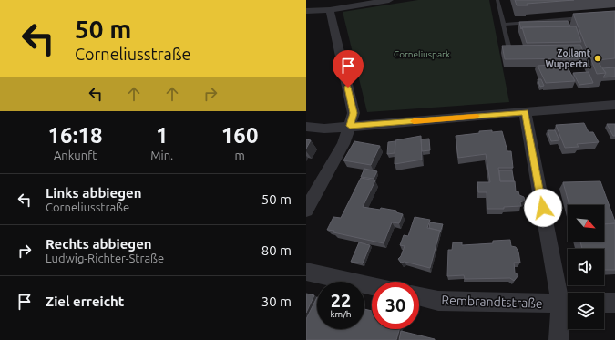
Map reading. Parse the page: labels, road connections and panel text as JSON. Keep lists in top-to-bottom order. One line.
{"streets":{"street":["Rembrandtstraße"]},"parks":["Corneliuspark"],"places":["Zollamt Wuppertal"],"north":"bottom right","page":{"turn":["50 m","Corneliusstraße"],"eta":["16:18","Ankunft","1","Min.","160","m"],"list":[{"name":"Links abbiegen","note":"Corneliusstraße","value":"50 m"},{"name":"Rechts abbiegen","note":"Ludwig-Richter-Straße","value":"80 m"},{"name":"Ziel erreicht","value":"30 m"}],"speed":"22 km/h","limit":"30"}}
